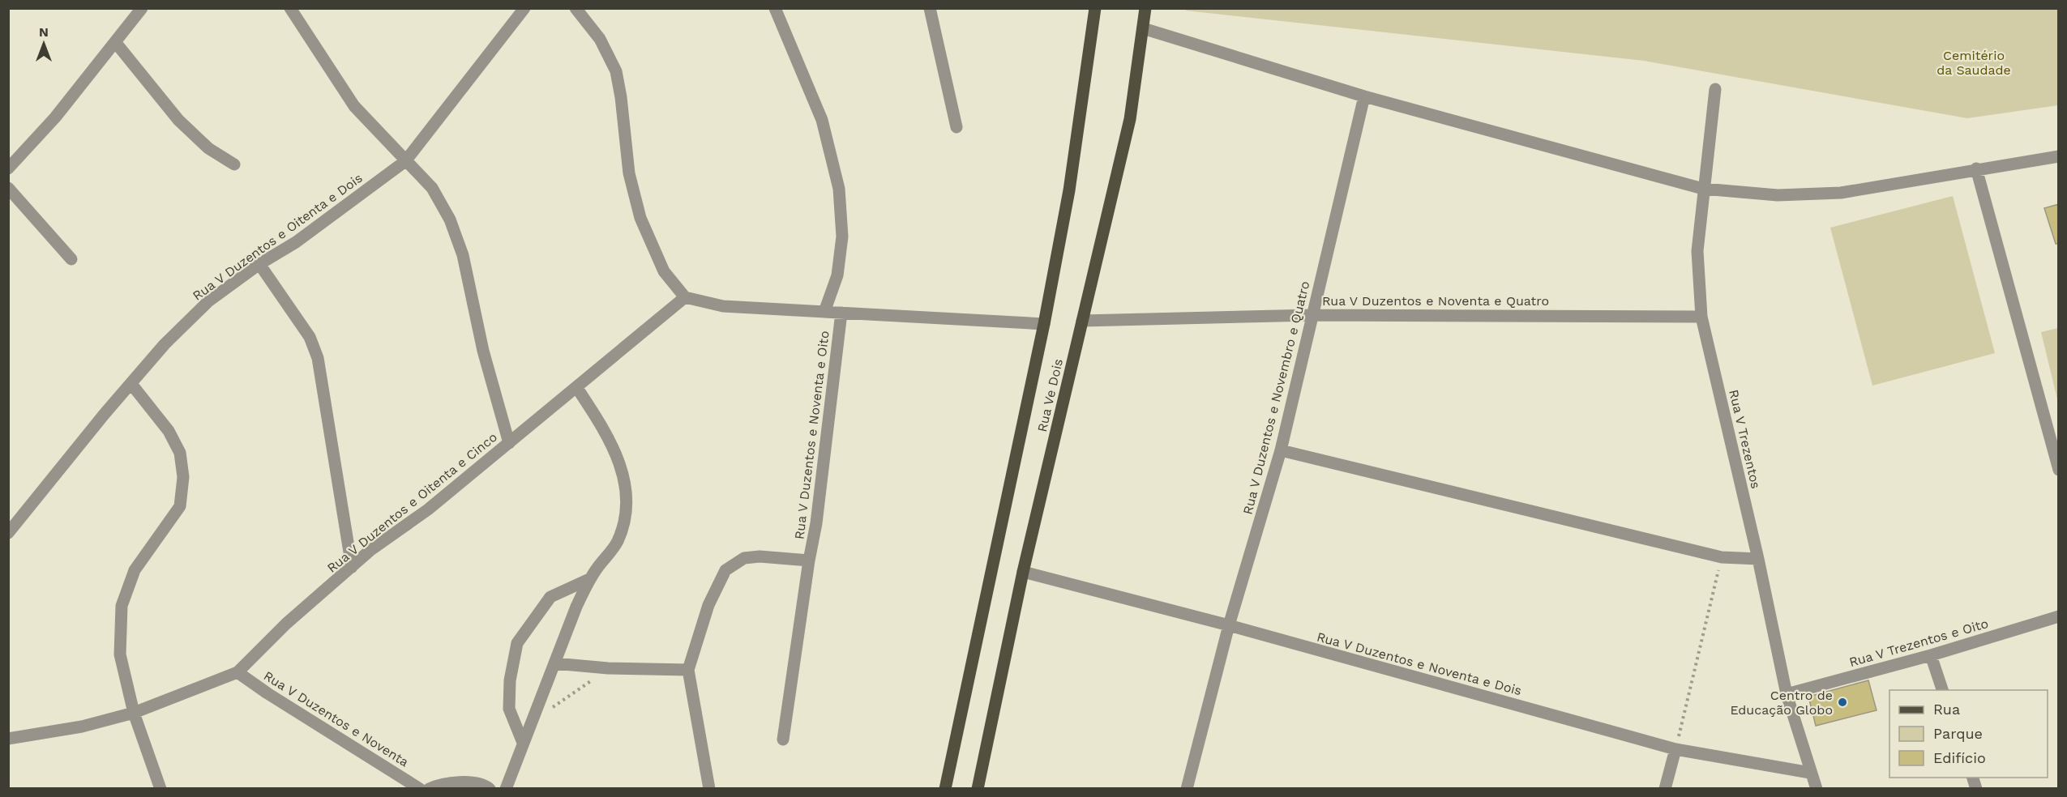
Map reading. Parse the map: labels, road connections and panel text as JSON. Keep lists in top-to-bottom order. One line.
{"streets":{"main road":["Rua Ve Dois"],"street":["Rua V Duzentos e Oitenta e Dois","Rua V Duzentos e Noventa e Quatro","Rua V Duzentos e Novembro e Quatro","Rua V Duzentos e Noventa e Oito","Rua V Trezentos","Rua V Duzentos e Oitenta e Cinco","Rua V Trezentos e Oito","Rua V Duzentos e Noventa e Dois","Rua V Duzentos e Noventa"]},"crossings":[["Rua V Duzentos e Noventa e Quatro","Rua Ve Dois"],["Rua V Duzentos e Noventa e Quatro","Rua V Duzentos e Novembro e Quatro"],["Rua V Duzentos e Noventa e Quatro","Rua V Trezentos"],["Rua Ve Dois","Rua V Duzentos e Noventa e Dois"],["Rua V Duzentos e Novembro e Quatro","Rua V Duzentos e Noventa e Dois"],["Rua V Trezentos","Rua V Trezentos e Oito"],["Rua V Trezentos","Rua V Duzentos e Noventa e Dois"],["Rua V Duzentos e Oitenta e Cinco","Rua V Duzentos e Noventa"]],"parks":["Cemitério da Saudade"],"places":["Centro de Educação Globo"],"legend":["Rua","Parque","Edifício"],"north":"top"}
